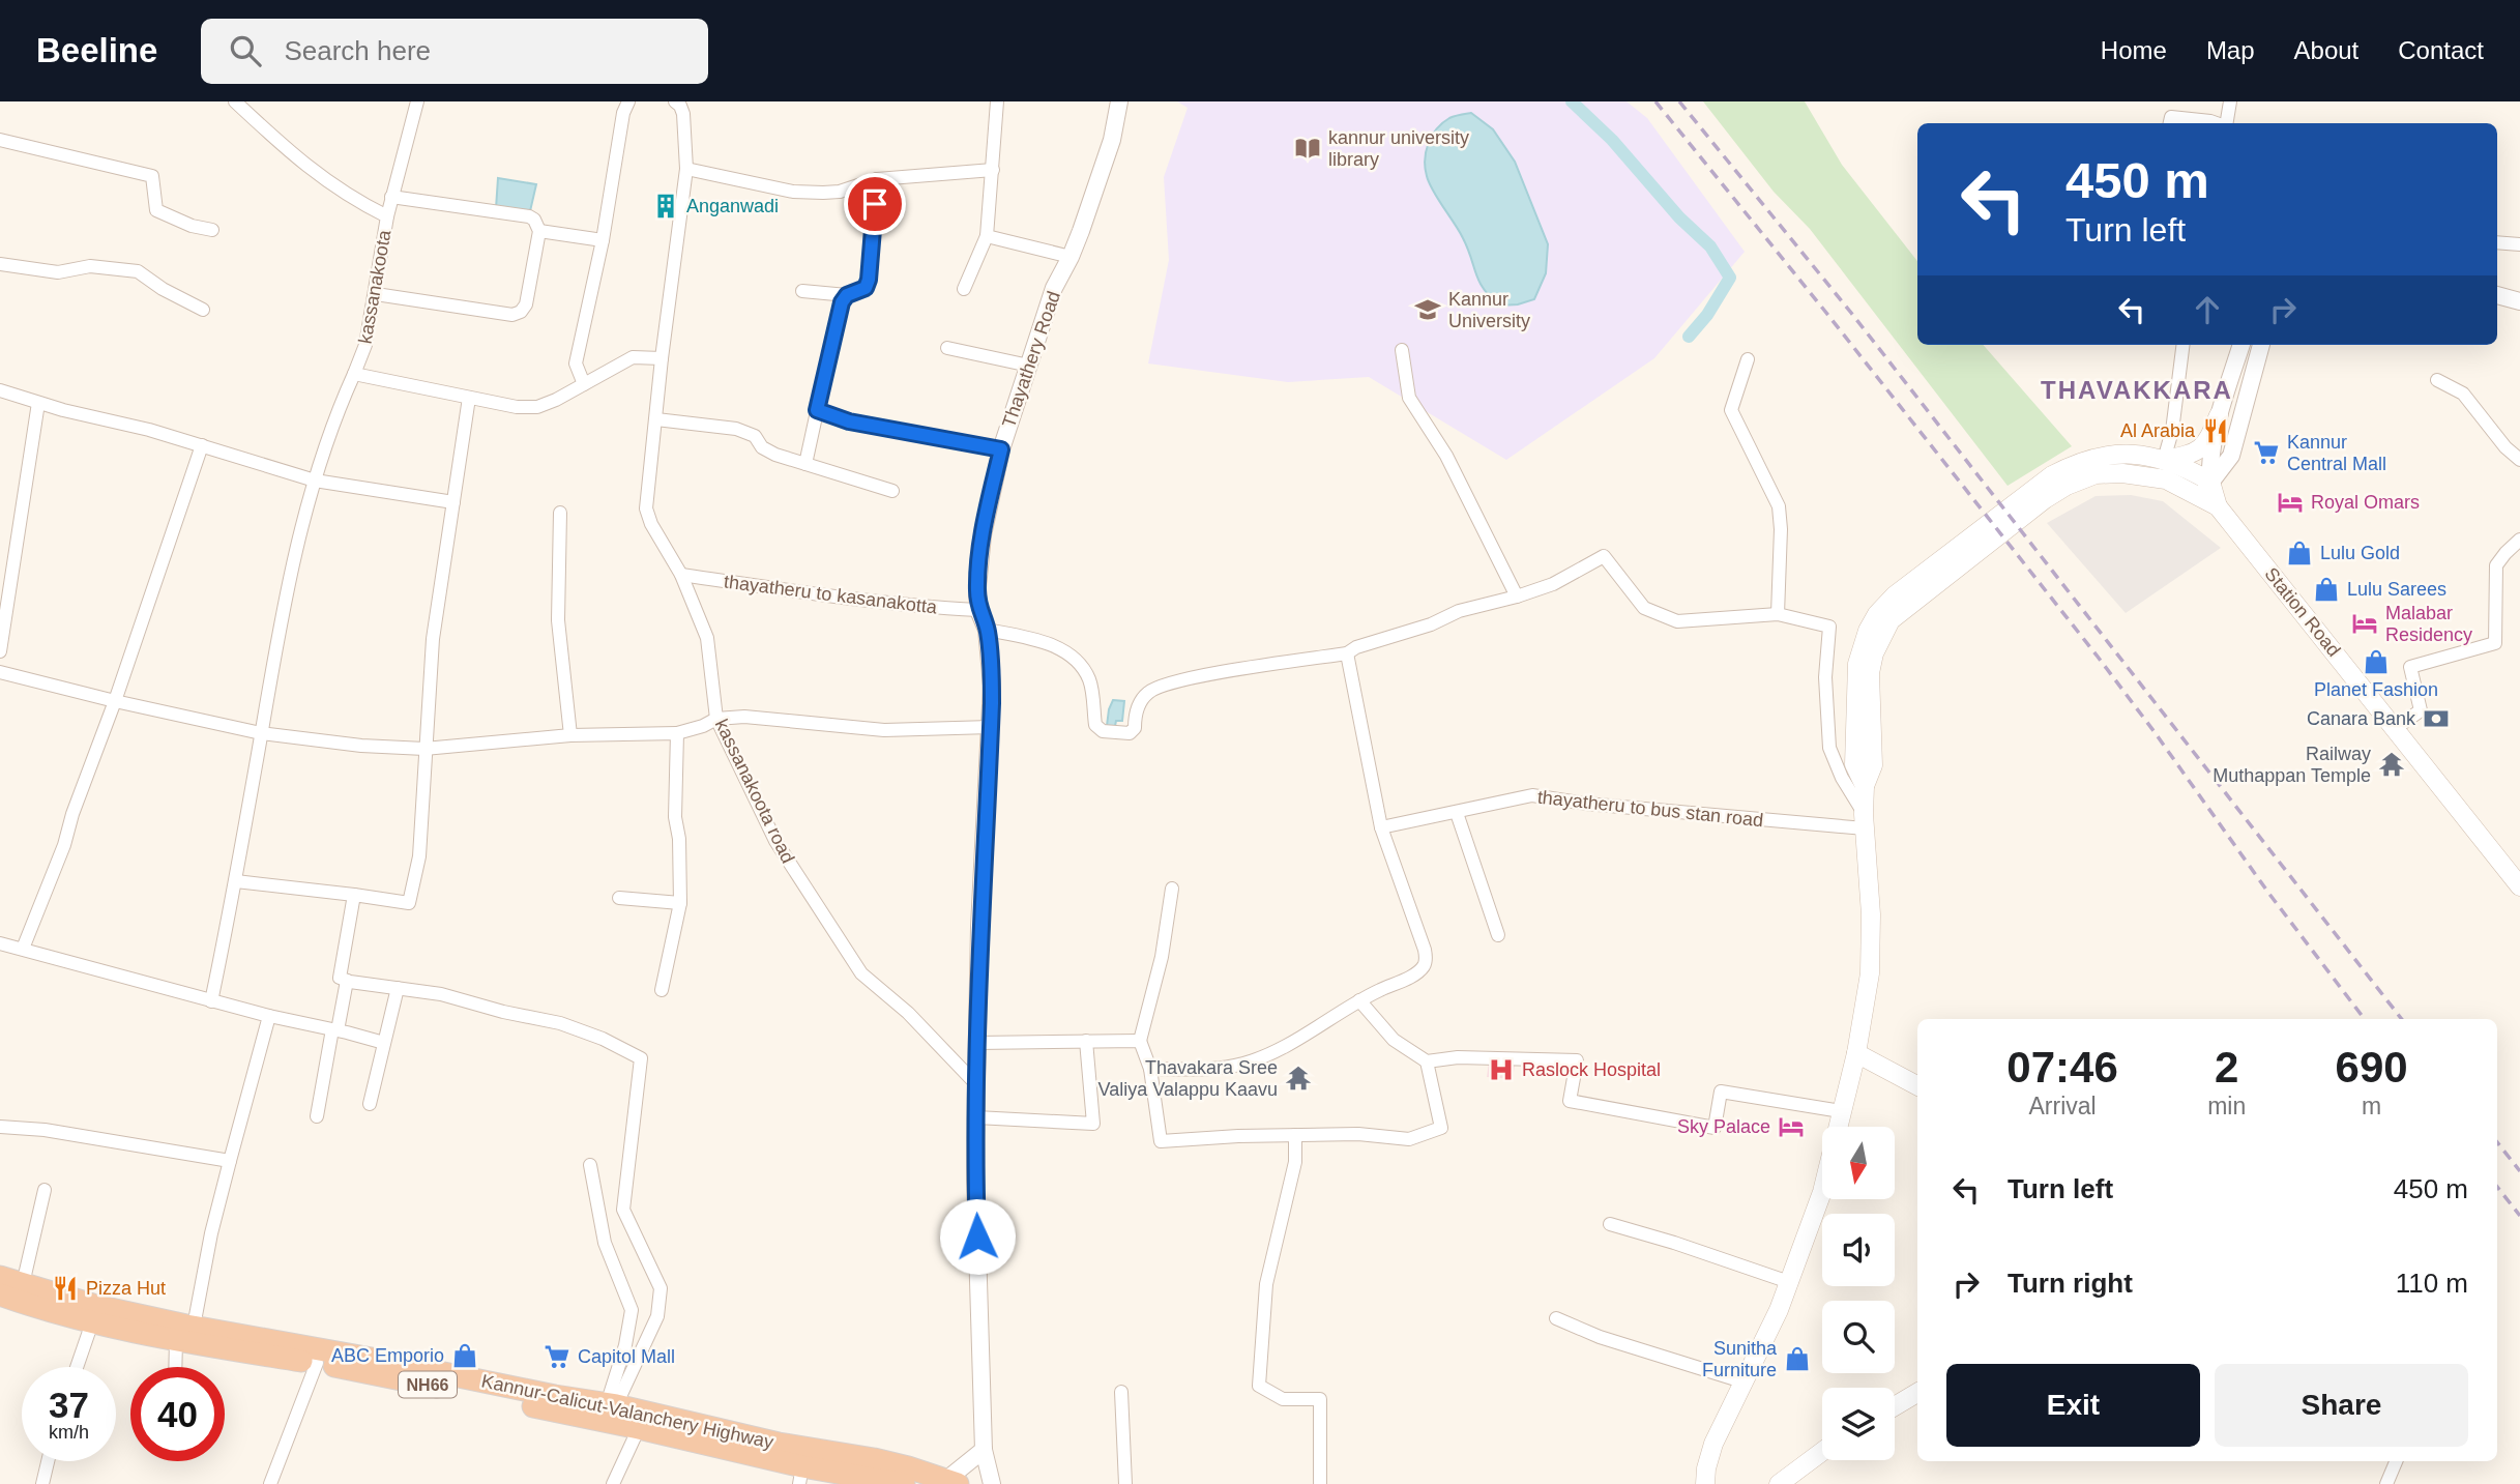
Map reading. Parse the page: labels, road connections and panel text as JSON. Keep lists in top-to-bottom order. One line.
{"streets":{"highway":["NH66","Kannur-Calicut-Valanchery Highway"],"main road":["Station Road"],"street":["kassanakoota","Thayathery Road","thayatheru to kasanakotta","kassanakoota road","thayatheru to bus stan road"]},"crossings":[["Thayathery Road","thayatheru to kasanakotta"],["Thayathery Road","kassanakoota road"],["thayatheru to kasanakotta","kassanakoota road"]],"districts":["THAVAKKARA"],"places":{"library":["kannur university library"],"building":["Anganwadi"],"school or university":["Kannur University"],"restaurant":["Al Arabia","Pizza Hut"],"supermarket":["Kannur Central Mall","Capitol Mall"],"hotel":["Royal Omars","Malabar Residency","Sky Palace"],"shop":["Lulu Gold","Lulu Sarees","Planet Fashion","ABC Emporio","Sunitha Furniture"],"bank":["Canara Bank"],"temple":["Railway Muthappan Temple","Thavakara Sree Valiya Valappu Kaavu"],"hospital":["Raslock Hospital"]},"north":"bottom","page":{"header":"Beeline","search":"Search here","nav":["Home","Map","About","Contact"],"turn":["450 m","Turn left"],"eta":["07:46","Arrival","2","min","690","m"],"list":[{"name":"Turn left","value":"450 m"},{"name":"Turn right","value":"110 m"}],"buttons":["Exit","Share"],"speed":"37 km/h","limit":"40"}}
